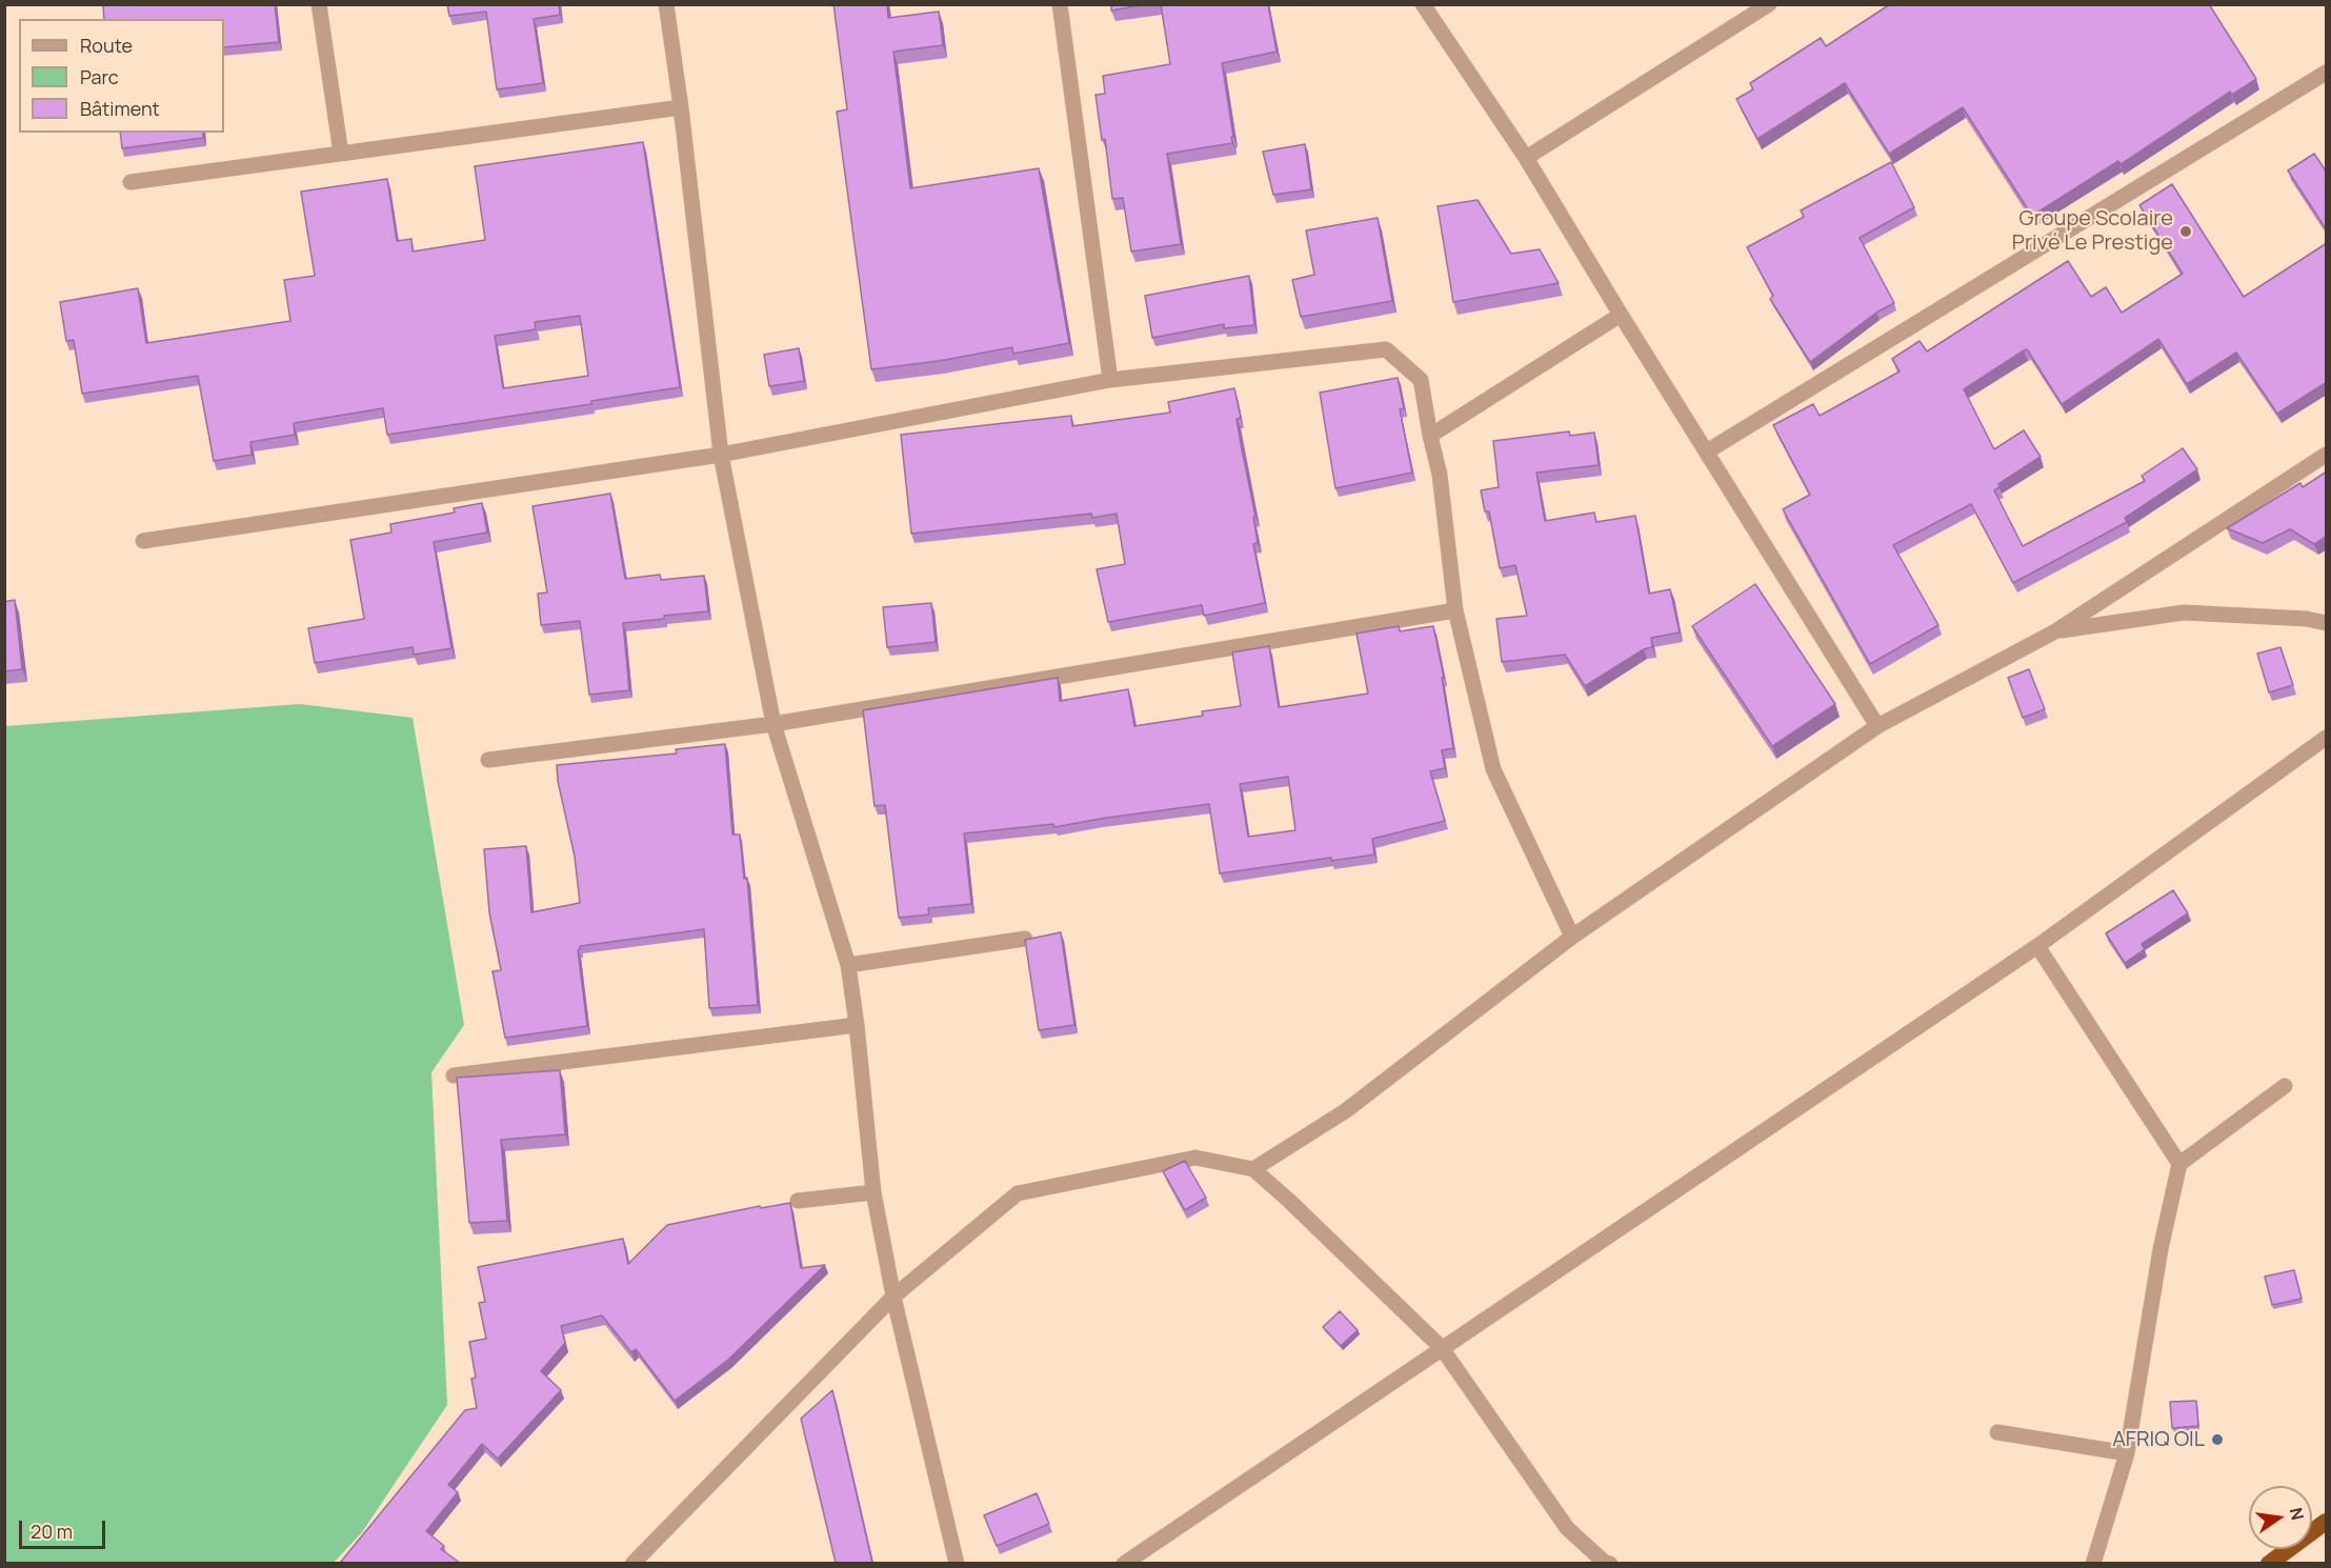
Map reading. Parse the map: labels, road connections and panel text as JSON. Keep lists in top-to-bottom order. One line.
{"places":["Groupe Scolaire Privé Le Prestige","AFRIQ OIL"],"legend":["Route","Parc","Bâtiment"],"scale_bar":"20 m","north":"right"}
